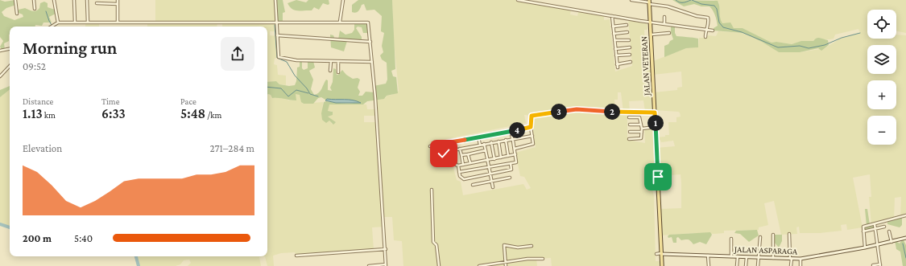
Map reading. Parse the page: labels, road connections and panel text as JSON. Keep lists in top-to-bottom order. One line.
{"streets":{"main road":["JALAN VETERAN"],"street":["JALAN ASPARAGA"]},"crossings":[["JALAN VETERAN","JALAN ASPARAGA"]],"page":{"map_buttons":["+","−"],"heading":["Morning run","09:52"],"stats":[["Distance","1.13 km"],["Time","6:33"],["Pace","5:48 /km"]],"pins":["2","3","1","4"],"chart":["Elevation","271–284 m"],"list":[{"name":"200 m","note":"5:40"}]}}
